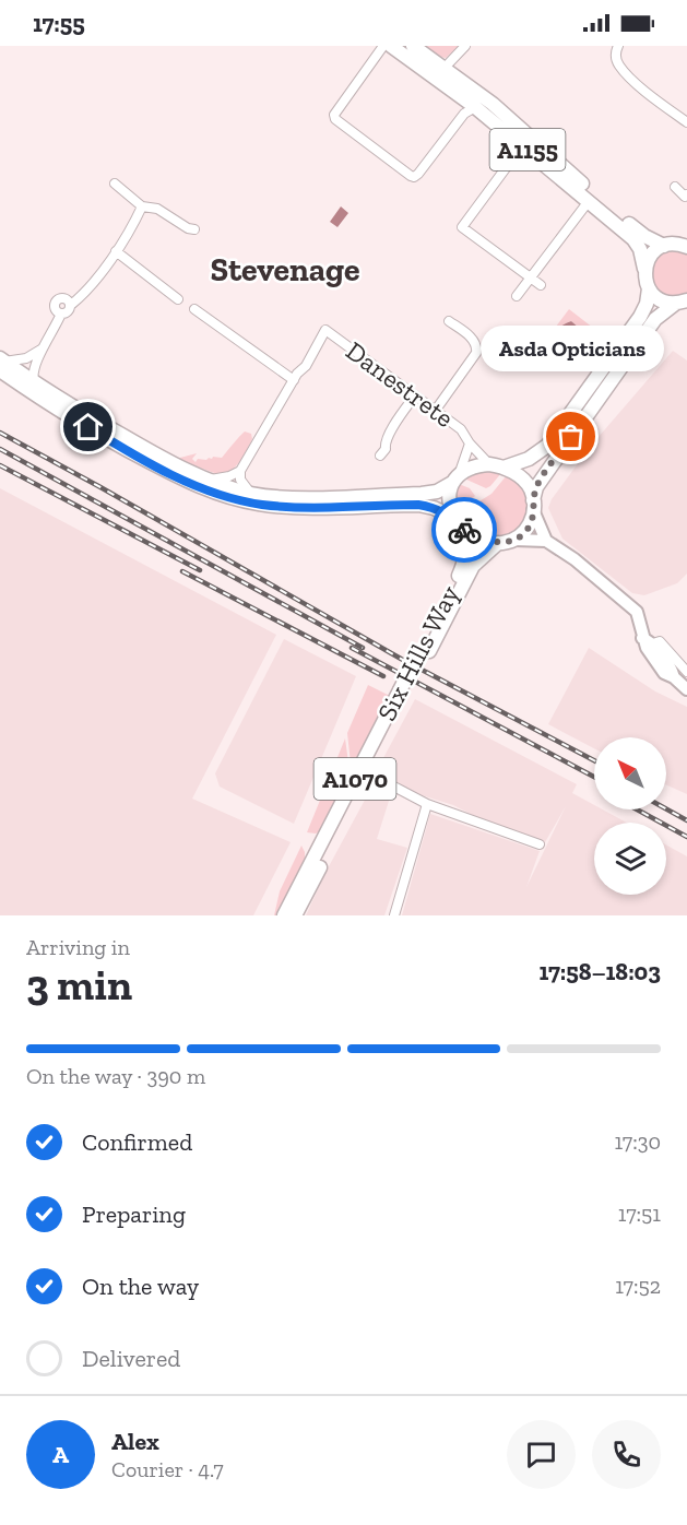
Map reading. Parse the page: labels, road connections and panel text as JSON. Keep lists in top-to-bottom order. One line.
{"streets":{"main road":["A1155","Six Hills Way","A1070"],"street":["Danestrete"]},"crossings":[["Danestrete","Six Hills Way"]],"districts":["Stevenage"],"places":["Asda Opticians"],"north":"top left","page":{"status":"17:55","bubble":"Asda Opticians","heading":["3 min","Arriving in","17:58–18:03"],"panel":["Alex","Courier · 4.7"],"bar":"On the way · 390 m","list":[["Confirmed","17:30"],["Preparing","17:51"],["On the way","17:52"],"Delivered"],"round":"A"}}
